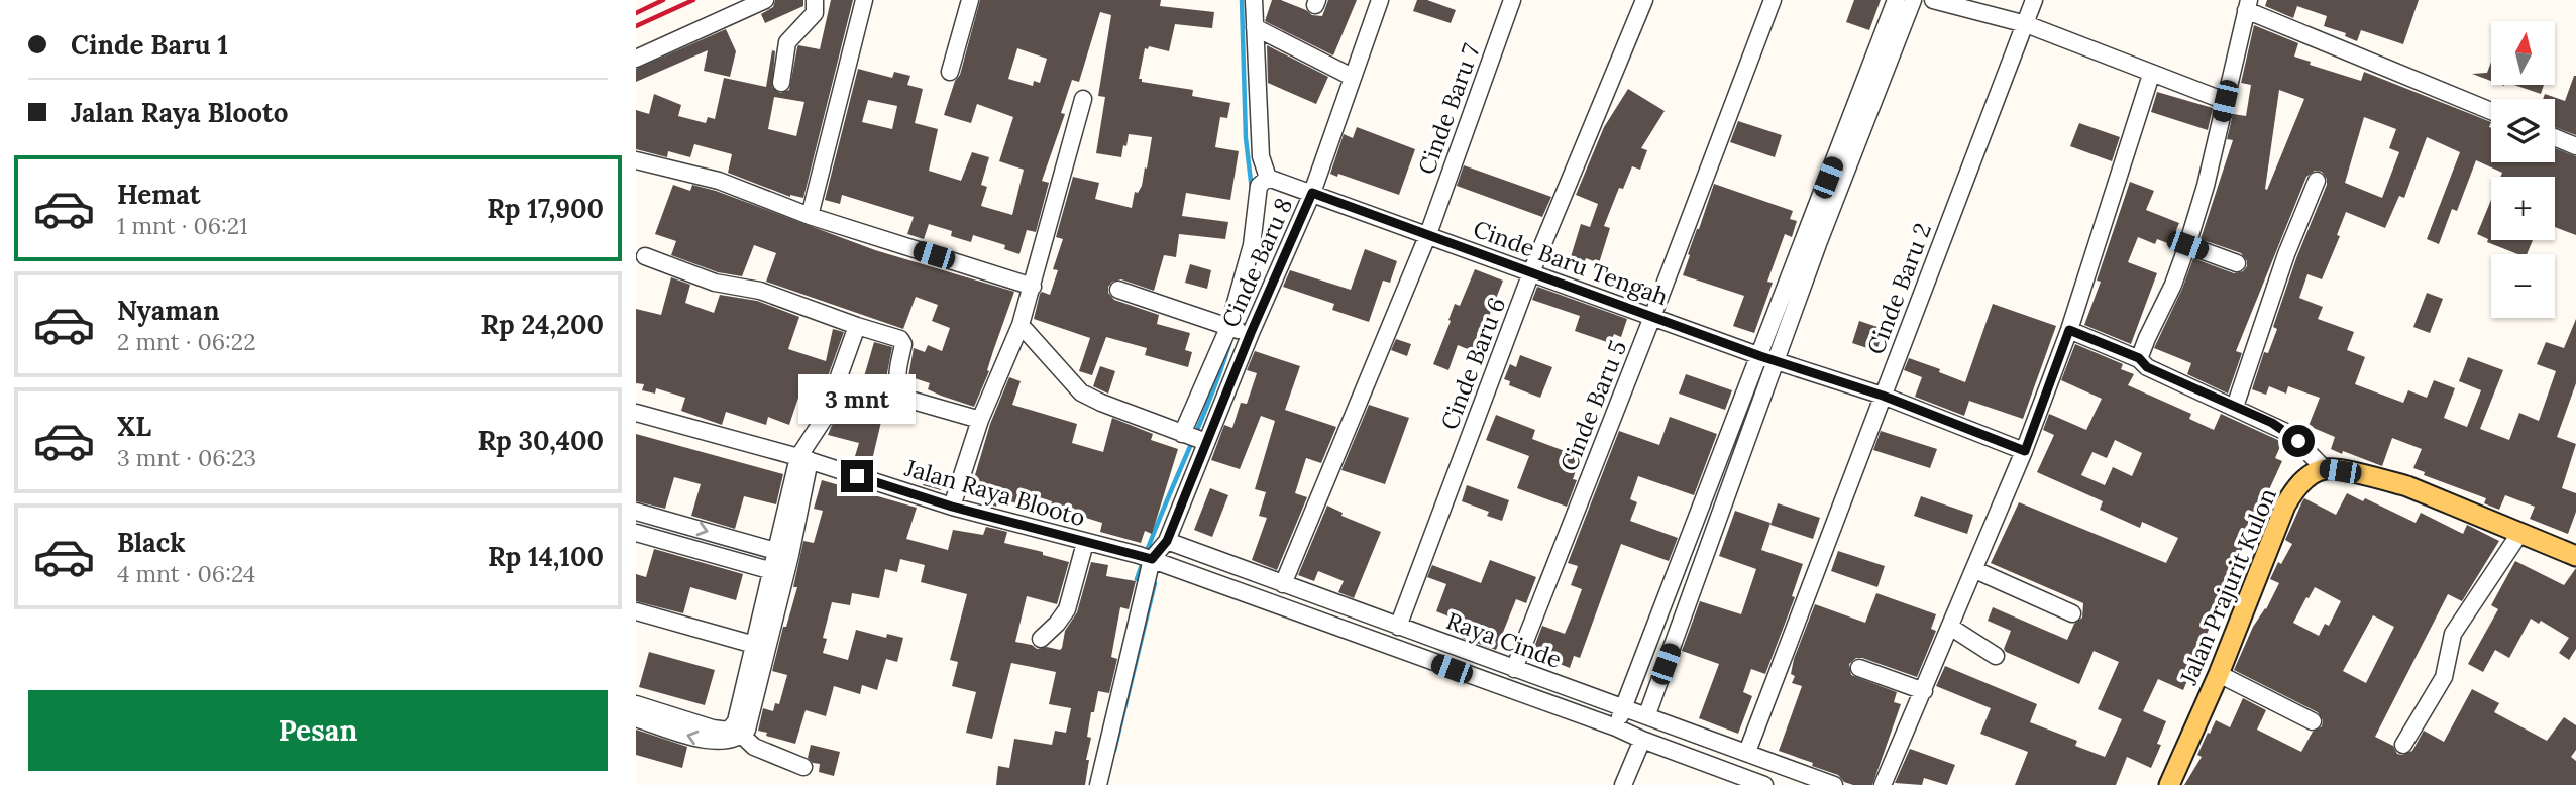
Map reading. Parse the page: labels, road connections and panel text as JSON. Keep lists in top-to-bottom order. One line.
{"streets":{"main road":["Jalan Prajurit Kulon"],"street":["Cinde Baru 7","Cinde Baru 8","Cinde Baru Tengah","Cinde Baru 2","Cinde Baru 6","Cinde Baru 5","Jalan Raya Blooto","Raya Cinde"]},"crossings":[["Cinde Baru 7","Cinde Baru Tengah"],["Cinde Baru 7","Raya Cinde"],["Cinde Baru 8","Cinde Baru Tengah"],["Cinde Baru 8","Jalan Raya Blooto"],["Cinde Baru 8","Raya Cinde"],["Cinde Baru Tengah","Cinde Baru 2"],["Cinde Baru Tengah","Cinde Baru 6"],["Cinde Baru Tengah","Cinde Baru 5"],["Cinde Baru 2","Raya Cinde"],["Cinde Baru 6","Raya Cinde"],["Cinde Baru 5","Raya Cinde"],["Jalan Raya Blooto","Raya Cinde"]],"north":"top","page":{"banner":["Cinde Baru 1","Jalan Raya Blooto"],"map_buttons":["+","−"],"list":[{"name":"Hemat","note":"1 mnt · 06:21","value":"Rp 17,900"},{"name":"Nyaman","note":"2 mnt · 06:22","value":"Rp 24,200"},{"name":"XL","note":"3 mnt · 06:23","value":"Rp 30,400"},{"name":"Black","note":"4 mnt · 06:24","value":"Rp 14,100"}],"bubble":"3 mnt","buttons":"Pesan"}}
